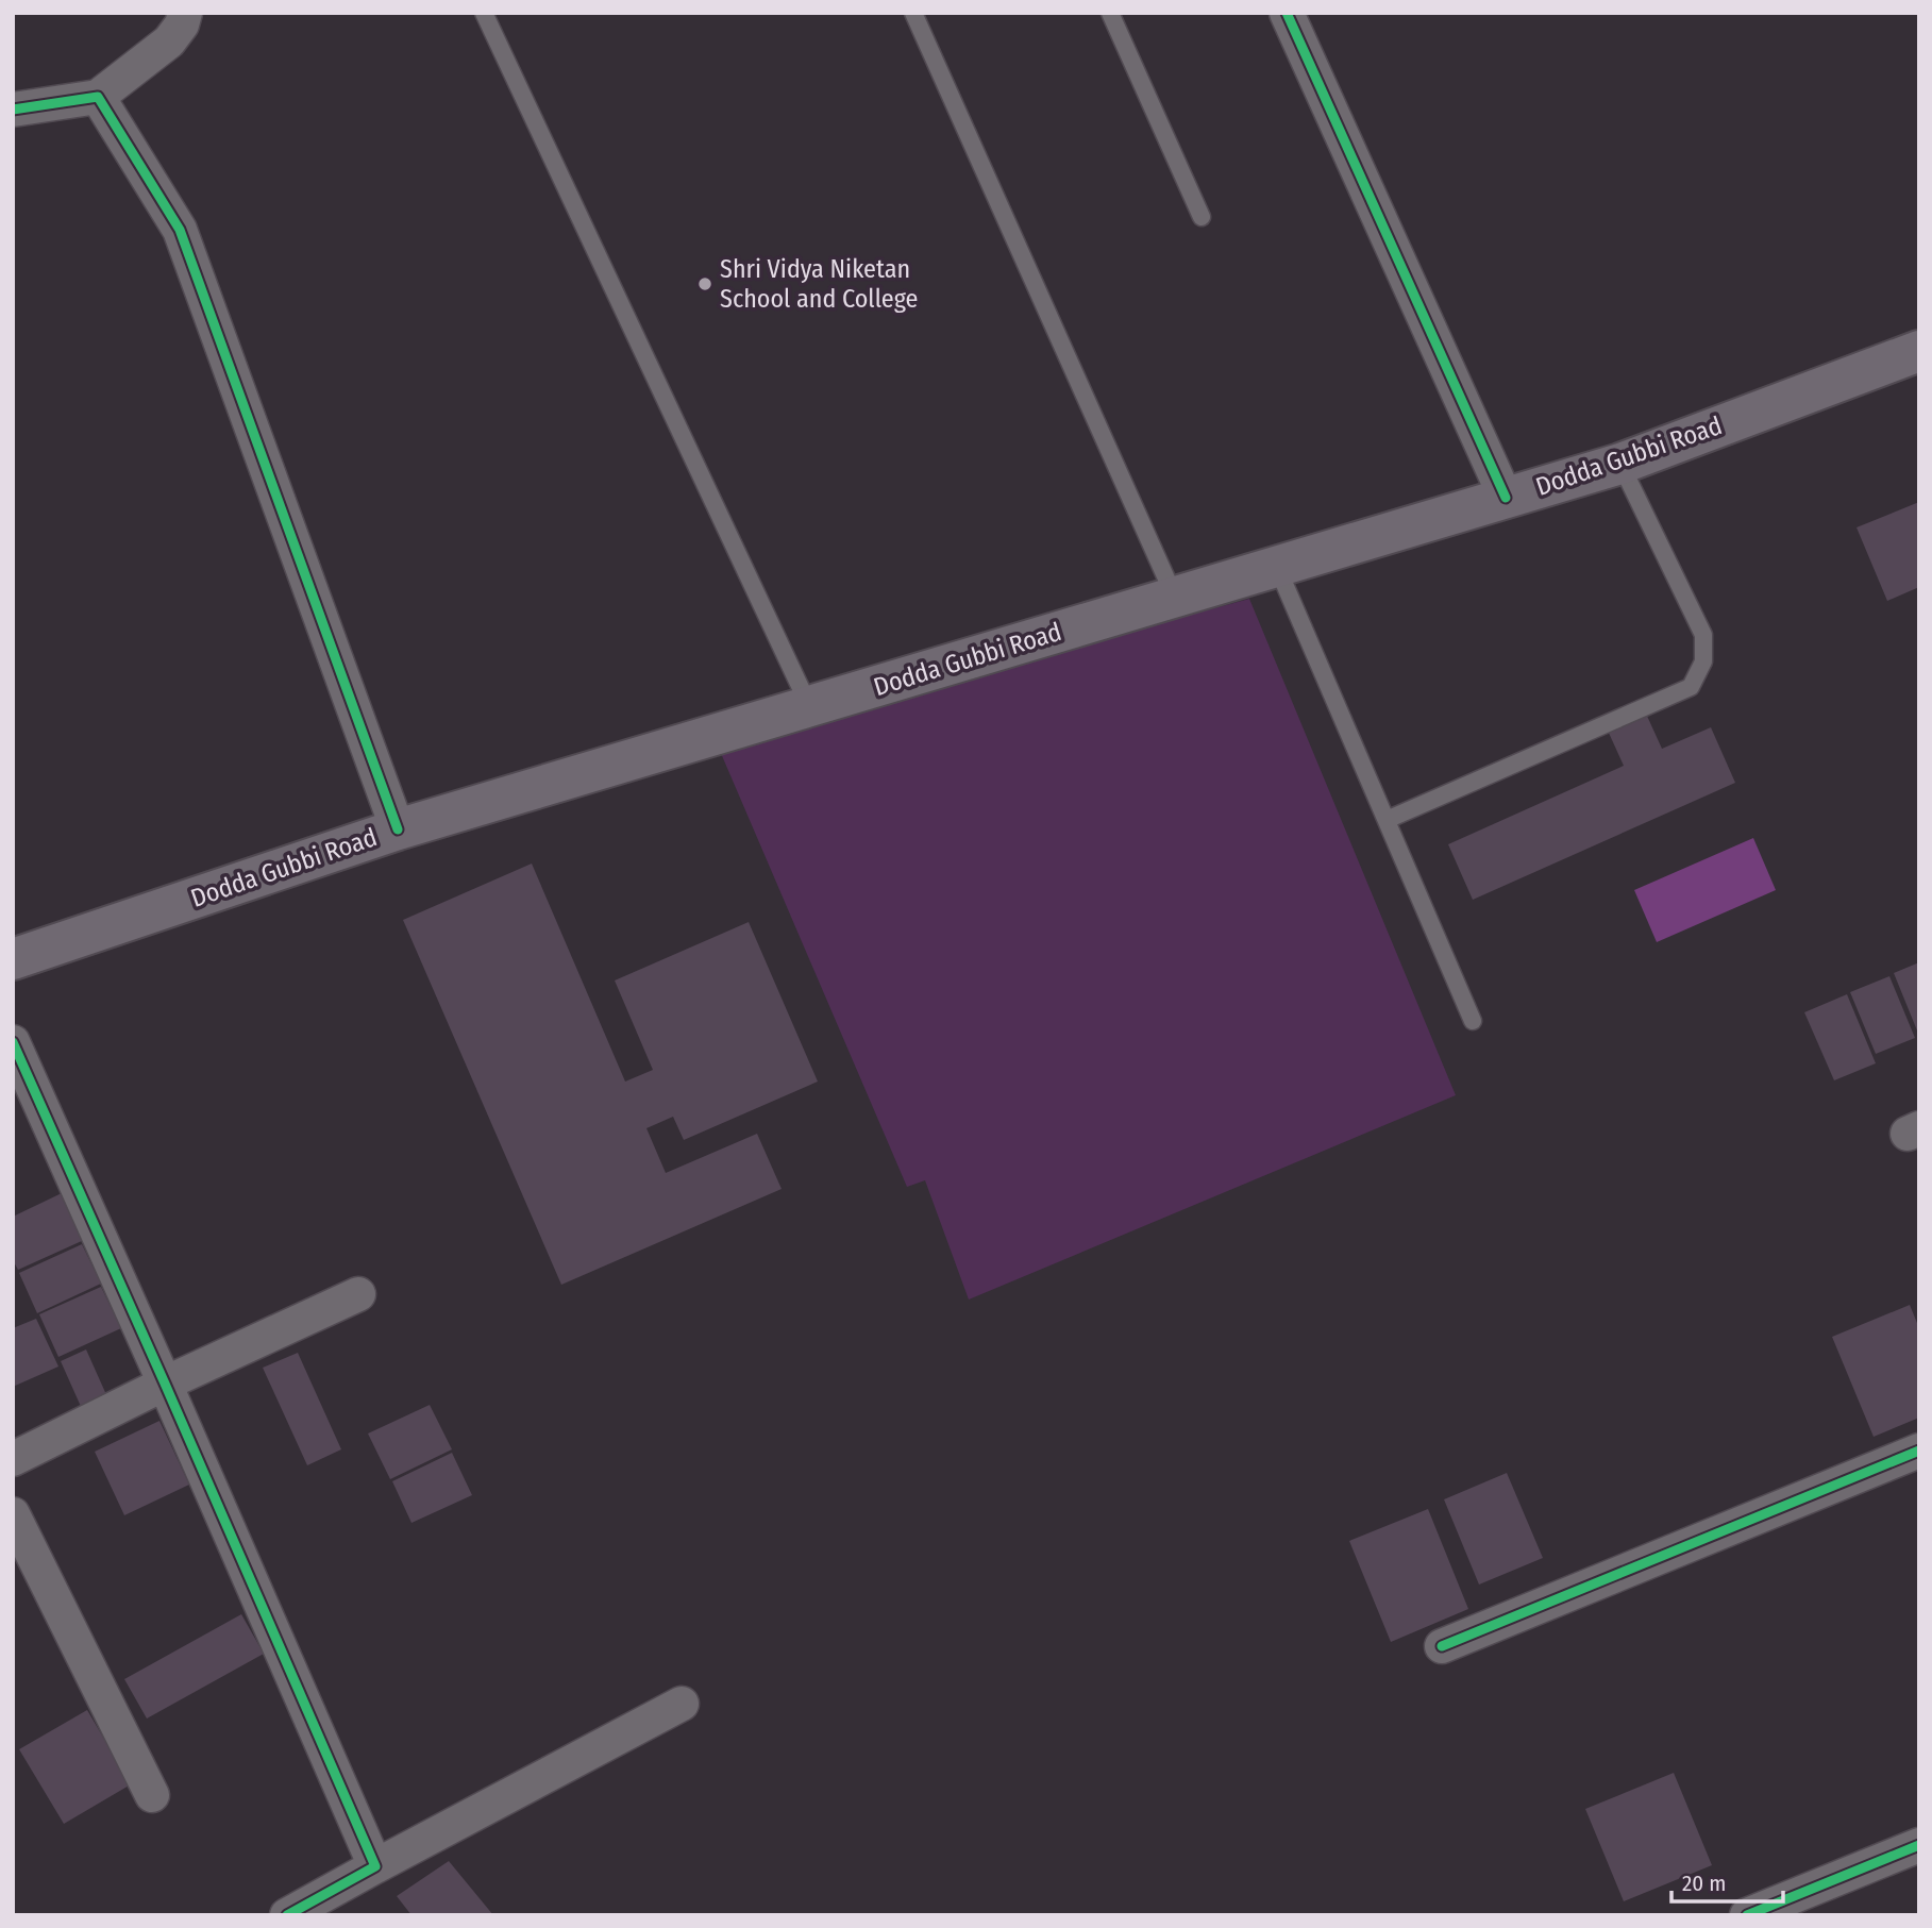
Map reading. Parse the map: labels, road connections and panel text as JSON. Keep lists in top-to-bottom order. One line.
{"streets":{"main road":["Dodda Gubbi Road"]},"places":["Shri Vidya Niketan School and College"],"scale_bar":"20 m"}
